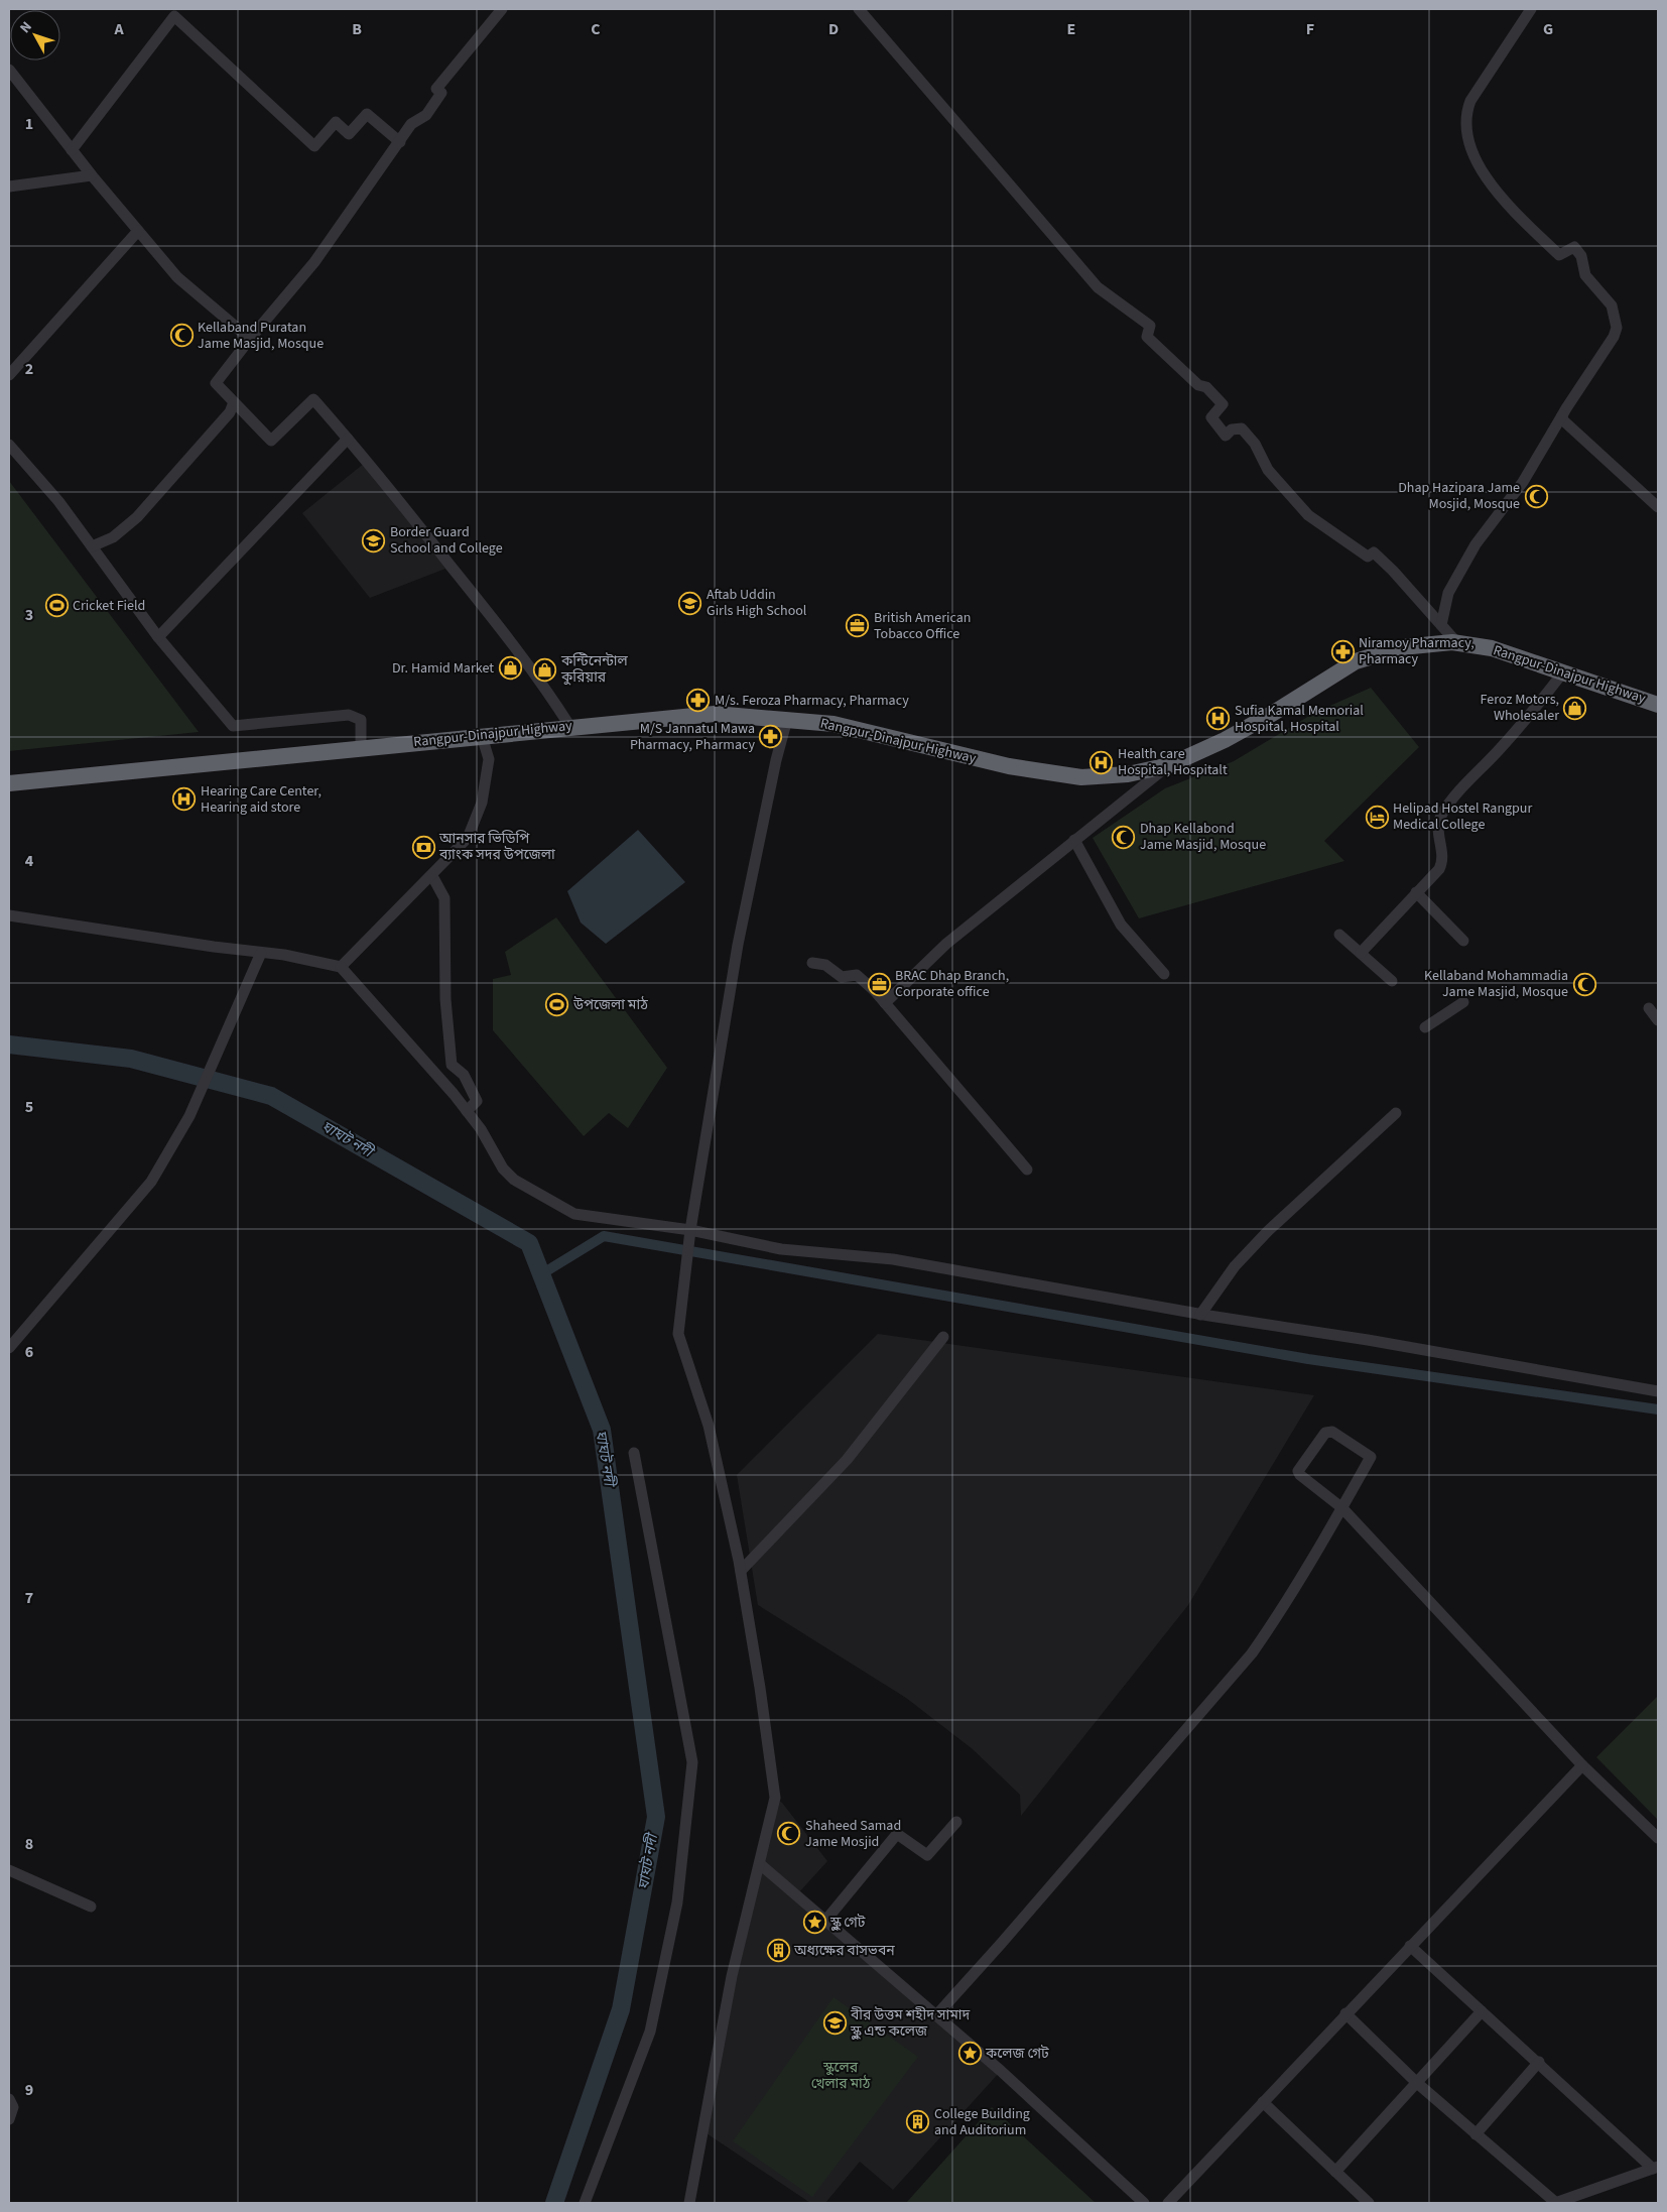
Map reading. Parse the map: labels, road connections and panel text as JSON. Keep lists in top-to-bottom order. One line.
{"streets":{"highway":["Rangpur-Dinajpur Highway"]},"water":["ঘাঘট নদী"],"parks":["স্কুলের খেলার মাঠ"],"places":{"mosque":["Kellaband Puratan Jame Masjid, Mosque","Dhap Hazipara Jame Mosjid, Mosque","Dhap Kellabond Jame Masjid, Mosque","Kellaband Mohammadia Jame Masjid, Mosque","Shaheed Samad Jame Mosjid"],"school or university":["Border Guard School and College","Aftab Uddin Girls High School","বীর উত্তম শহীদ সামাদ স্কুল এন্ড কলেজ"],"sports":["Cricket Field","উপজেলা মাঠ"],"office":["British American Tobacco Office","BRAC Dhap Branch, Corporate office"],"pharmacy":["Niramoy Pharmacy, Pharmacy","M/s. Feroza Pharmacy, Pharmacy","M/S Jannatul Mawa Pharmacy, Pharmacy"],"shop":["Dr. Hamid Market","কন্টিনেন্টাল কুরিয়ার","Feroz Motors, Wholesaler"],"hospital":["Sufia Kamal Memorial Hospital, Hospital","Health care Hospital, Hospitalt","Hearing Care Center, Hearing aid store"],"hotel":["Helipad Hostel Rangpur Medical College"],"bank":["আনসার ভিডিপি ব্যাংক সদর উপজেলা"],"place":["স্কুল গেট","কলেজ গেট"],"building":["অধ্যক্ষের বাসভবন","College Building and Auditorium"]},"north":"top left","grid":{"columns":["A","B","C","D","E","F","G"],"rows":["1","2","3","4","5","6","7","8","9"]}}
